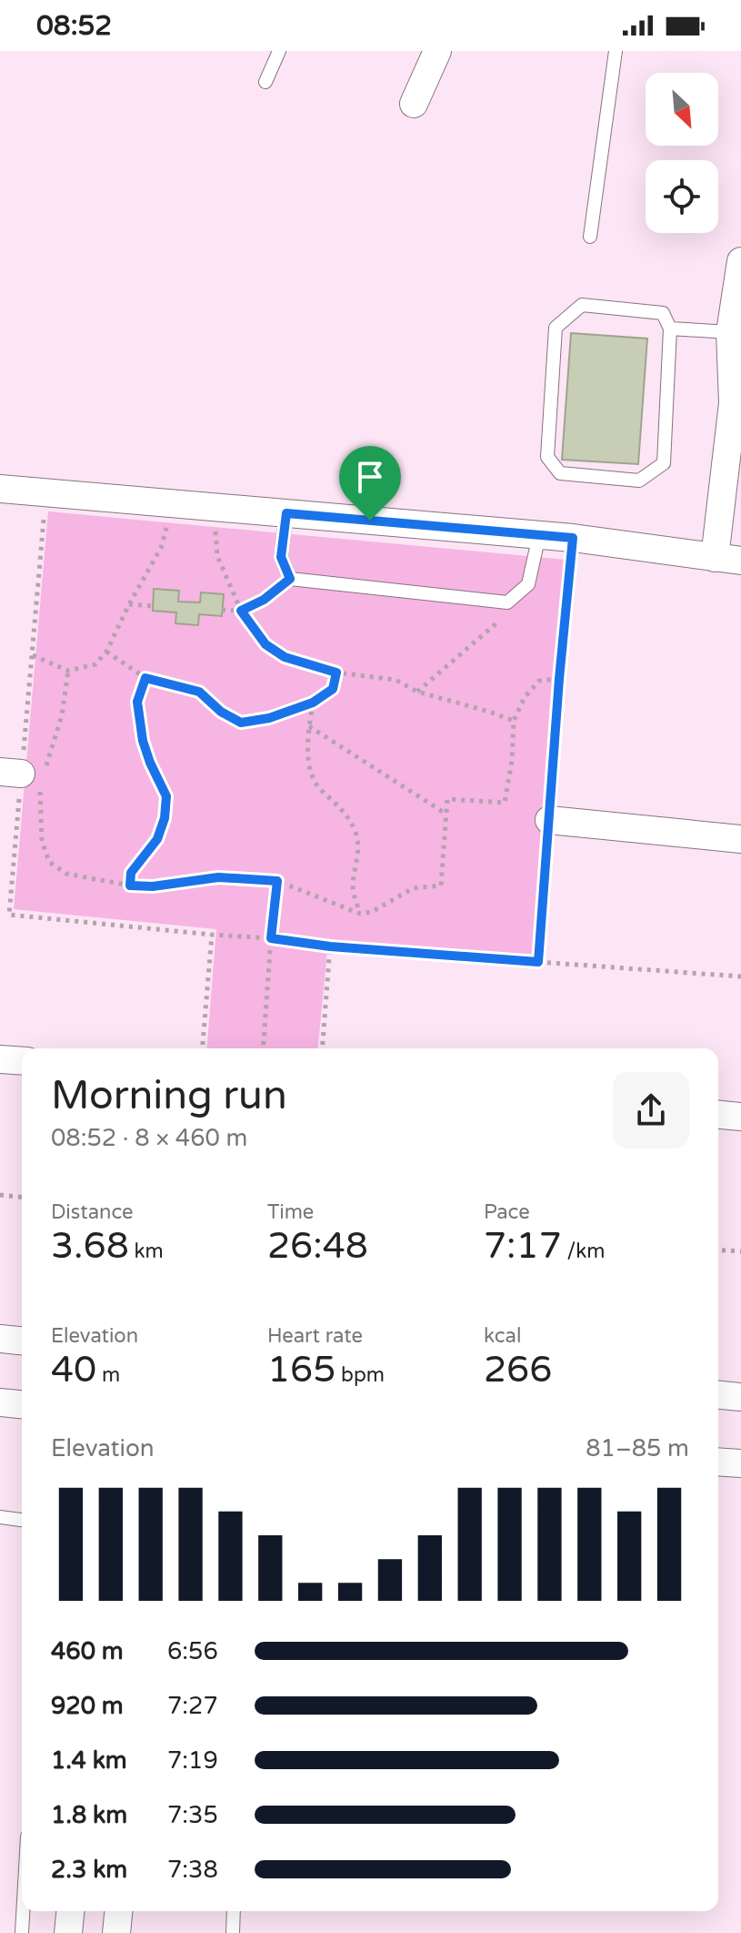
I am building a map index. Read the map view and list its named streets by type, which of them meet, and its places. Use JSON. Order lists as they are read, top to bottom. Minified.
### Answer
{"north":"bottom right","page":{"status":"08:52","heading":["Morning run","08:52 · 8 × 460 m"],"stats":[["Distance","3.68 km"],["Time","26:48"],["Pace","7:17 /km"],["Elevation","40 m"],["Heart rate","165 bpm"],["kcal","266"]],"chart":["Elevation","81–85 m"],"list":[{"name":"460 m","note":"6:56"},{"name":"920 m","note":"7:27"},{"name":"1.4 km","note":"7:19"},{"name":"1.8 km","note":"7:35"},{"name":"2.3 km","note":"7:38"}]}}
